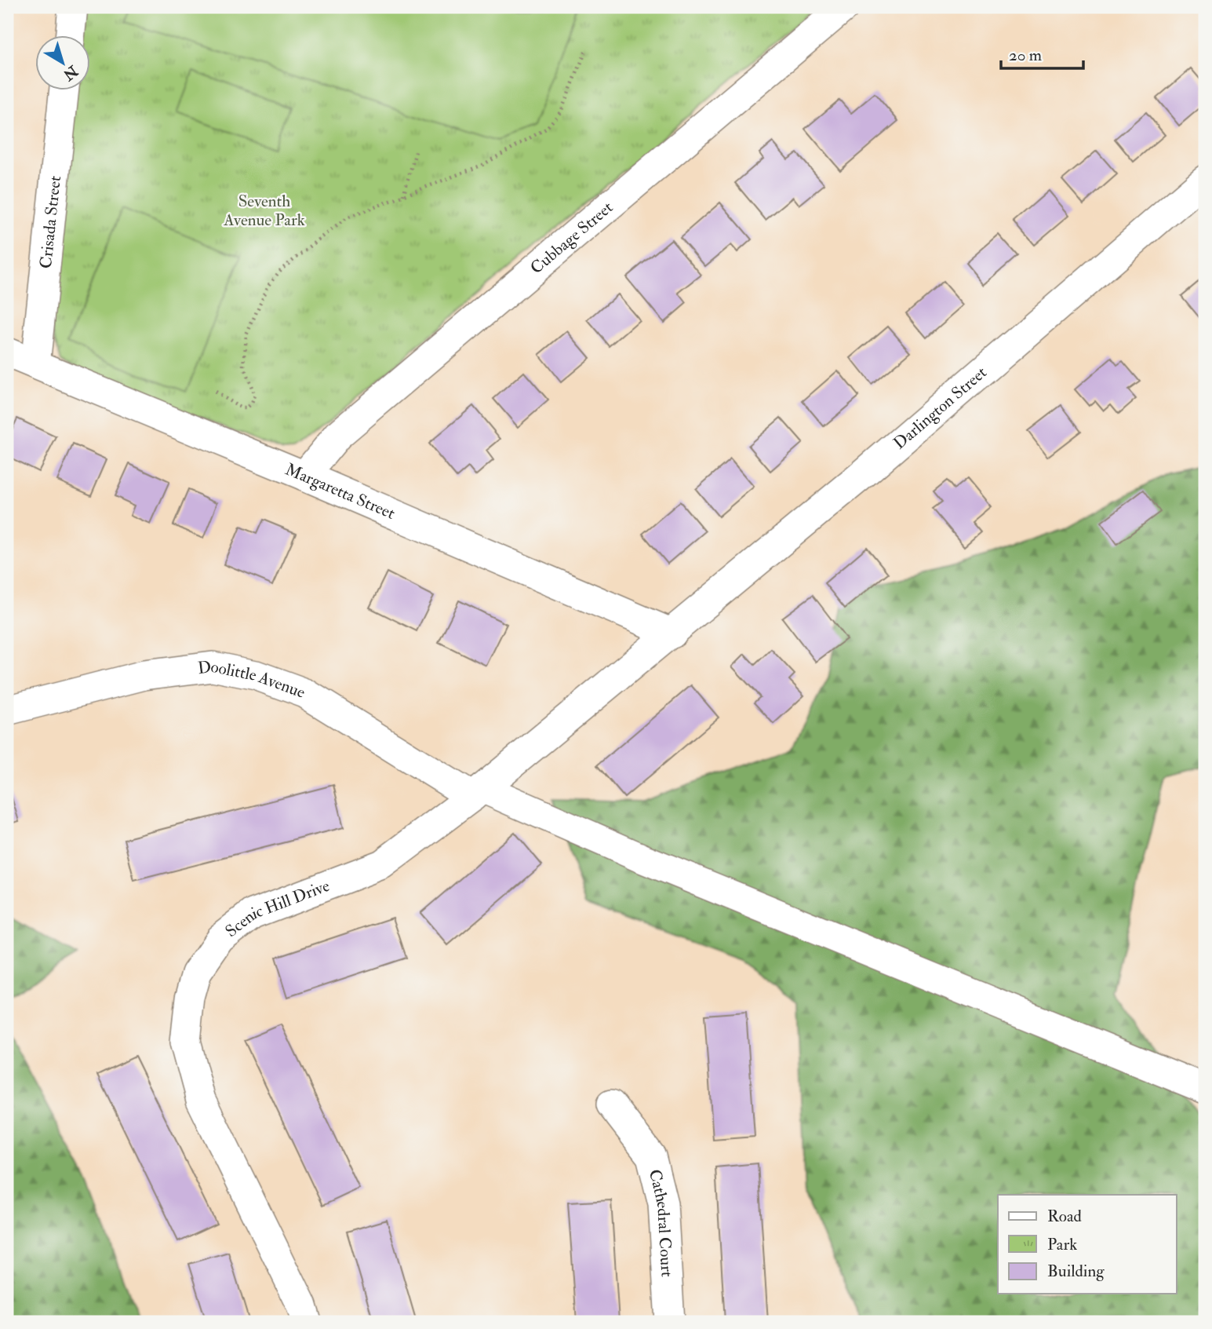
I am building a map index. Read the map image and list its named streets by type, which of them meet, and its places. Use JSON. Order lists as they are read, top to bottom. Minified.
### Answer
{"streets":{"street":["Crisada Street","Cubbage Street","Darlington Street","Margaretta Street","Doolittle Avenue","Scenic Hill Drive","Cathedral Court"]},"crossings":[["Crisada Street","Margaretta Street"],["Cubbage Street","Margaretta Street"],["Darlington Street","Margaretta Street"],["Darlington Street","Scenic Hill Drive"],["Margaretta Street","Scenic Hill Drive"],["Doolittle Avenue","Scenic Hill Drive"]],"parks":["Seventh Avenue Park"],"legend":["Road","Park","Building"],"scale_bar":"20 m","north":"bottom right"}
